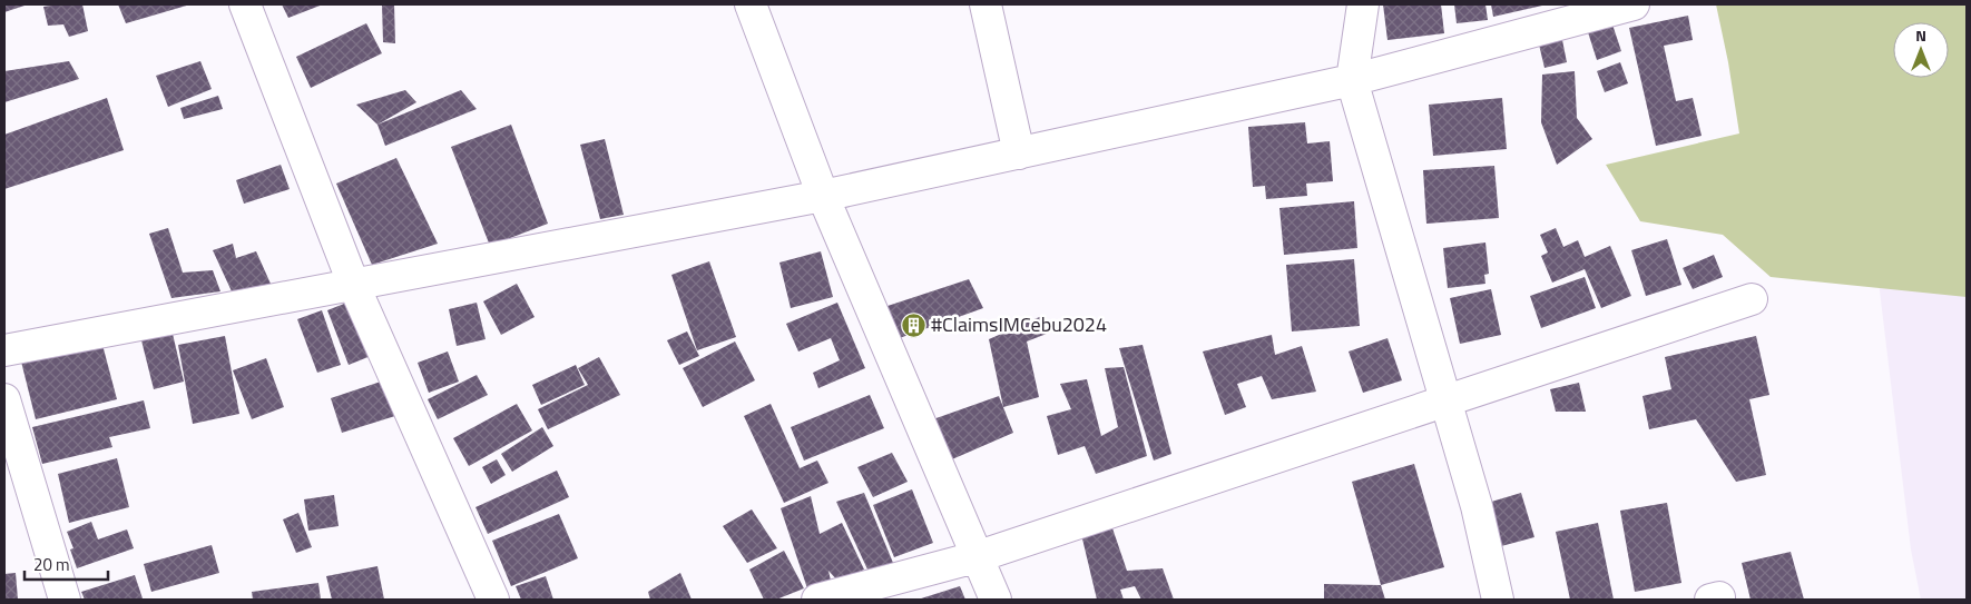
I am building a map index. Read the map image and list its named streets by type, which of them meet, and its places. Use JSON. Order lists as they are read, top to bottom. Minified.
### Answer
{"places":{"building":["#ClaimsIMCebu2024"]},"scale_bar":"20 m","north":"top"}
